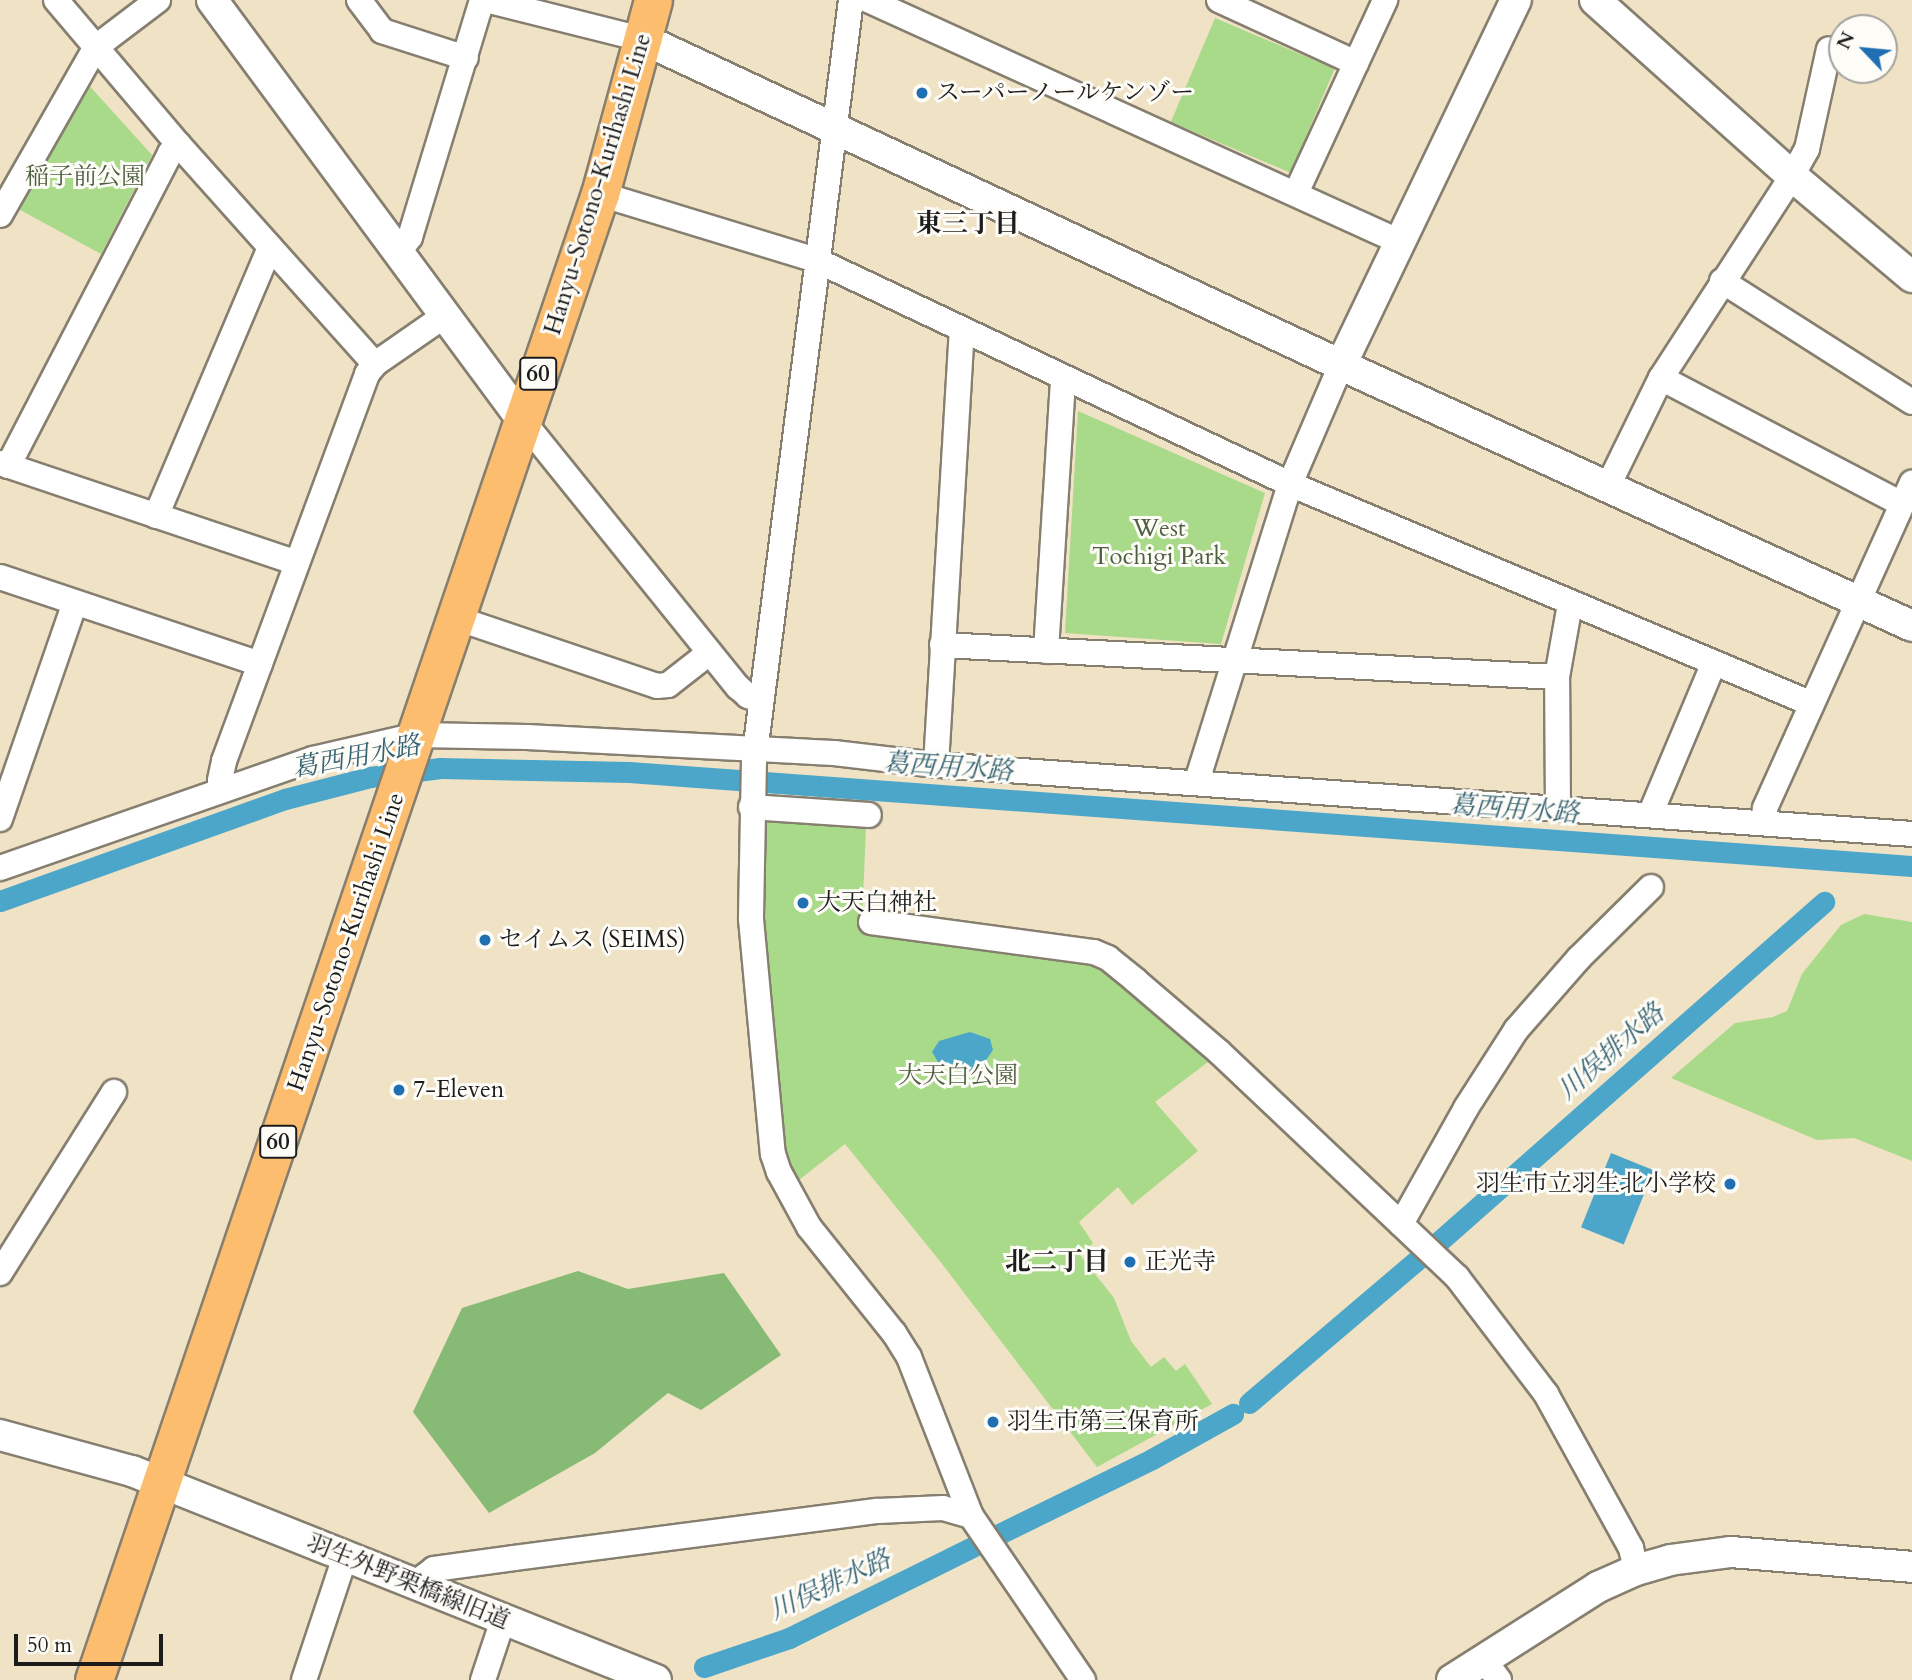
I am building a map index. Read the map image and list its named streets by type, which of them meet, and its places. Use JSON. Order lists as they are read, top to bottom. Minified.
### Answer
{"streets":{"main road":["Hanyu-Sotono-Kurihashi Line","60"],"street":["羽生外野栗橋線旧道"]},"crossings":[["Hanyu-Sotono-Kurihashi Line","羽生外野栗橋線旧道"]],"districts":["東三丁目","北二丁目"],"water":["葛西用水路","川俣排水路"],"parks":["稲子前公園","West Tochigi Park","大天白公園"],"places":["スーパーノールケンゾー","大天白神社","セイムス (SEIMS)","7-Eleven","羽生市立羽生北小学校","正光寺","羽生市第三保育所"],"scale_bar":"50 m","north":"top left"}
